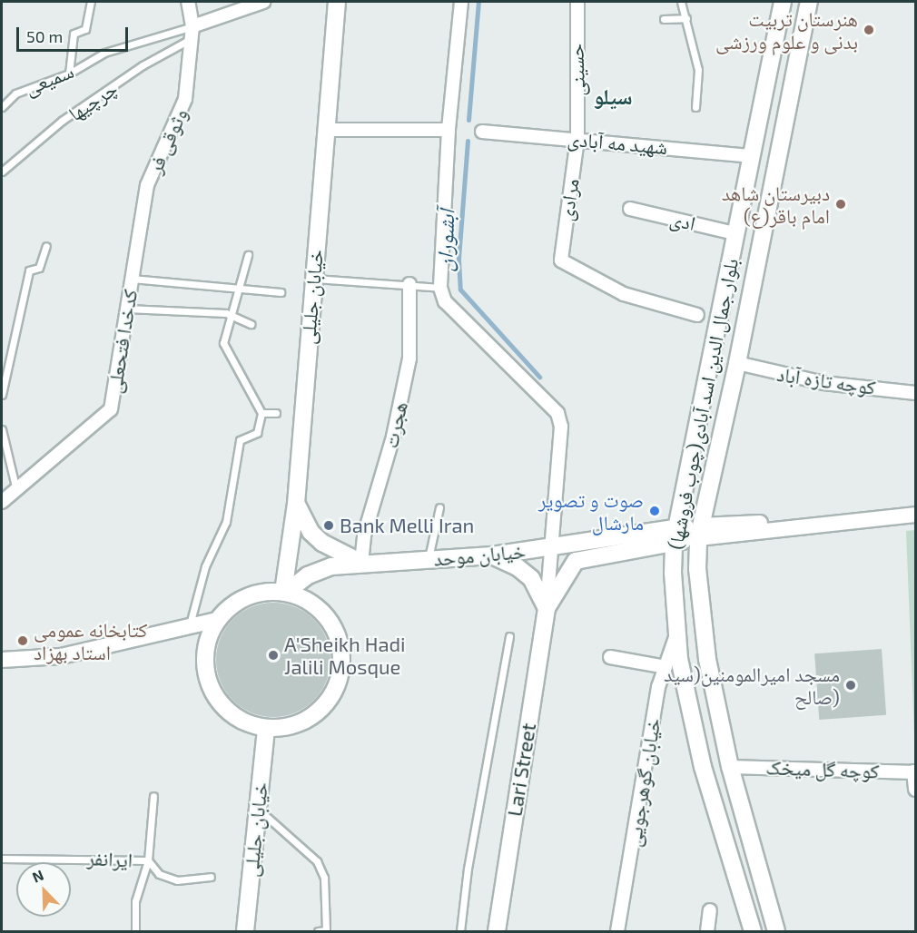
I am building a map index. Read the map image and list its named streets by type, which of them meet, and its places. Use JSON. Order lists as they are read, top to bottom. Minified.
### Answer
{"streets":{"main road":["خیابان جلیلی","بلوار جمال الدین اسد آبادی(چوب فروشها)","خیابان موحد","Lari Street"],"street":["حسینی","وثوقی فر","شهید مه آبادی","مرادی","ادی","کدخدا فتحعلی","کوچه تازه آباد","هجرت","کوچه گل میخک","خیابان گوهرجویی"],"lane":["سمیعی","چرچیها","ایرانفر"]},"crossings":[["حسینی","شهید مه آبادی"],["حسینی","مرادی"],["سمیعی","چرچیها"],["سمیعی","وثوقی فر"],["چرچیها","وثوقی فر"],["وثوقی فر","کدخدا فتحعلی"],["شهید مه آبادی","مرادی"],["شهید مه آبادی","بلوار جمال الدین اسد آبادی(چوب فروشها)"],["ادی","بلوار جمال الدین اسد آبادی(چوب فروشها)"],["خیابان جلیلی","خیابان موحد"],["کوچه تازه آباد","بلوار جمال الدین اسد آبادی(چوب فروشها)"],["بلوار جمال الدین اسد آبادی(چوب فروشها)","خیابان موحد"],["بلوار جمال الدین اسد آبادی(چوب فروشها)","کوچه گل میخک"],["بلوار جمال الدین اسد آبادی(چوب فروشها)","خیابان گوهرجویی"],["هجرت","خیابان موحد"]],"districts":["سیلو"],"water":["آبشوران"],"places":["هنرستان تربیت بدنی و علوم ورزشی","دبیرستان شاهد امام باقر(ع)","صوت و تصویر مارشال","Bank Melli Iran","کتابخانه عمومی استاد بهزاد","A'Sheikh Hadi Jalili Mosque","مسجد امیرالمومنین(سید صالح)"],"scale_bar":"50 m","north":"top left"}
